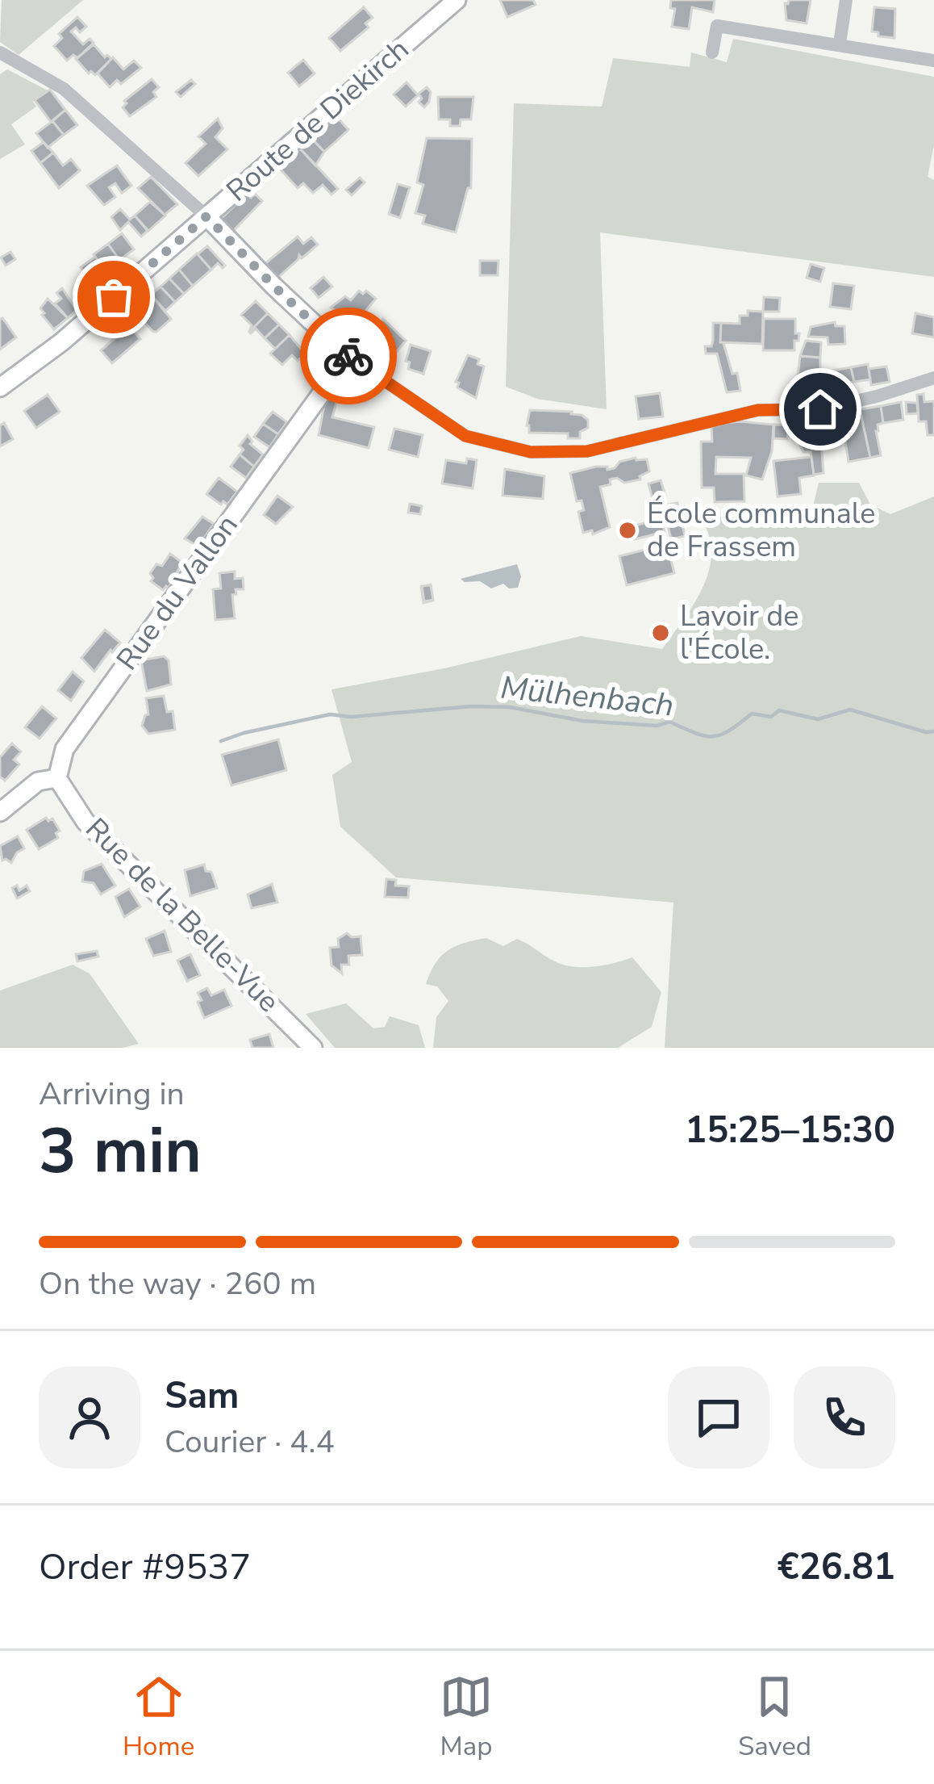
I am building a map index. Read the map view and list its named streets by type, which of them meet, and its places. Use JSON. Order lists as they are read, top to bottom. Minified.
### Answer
{"streets":{"street":["Route de Diekirch","Rue du Vallon","Rue de la Belle-Vue"]},"crossings":[["Rue du Vallon","Rue de la Belle-Vue"]],"water":["Mülhenbach"],"places":["École communale de Frassem","Lavoir de l'École."],"page":{"heading":["3 min","Arriving in","15:25–15:30"],"panel":["Sam","Courier · 4.4","Order #9537","€26.81"],"bar":"On the way · 260 m","tabs":["Home","Map","Saved"]}}
